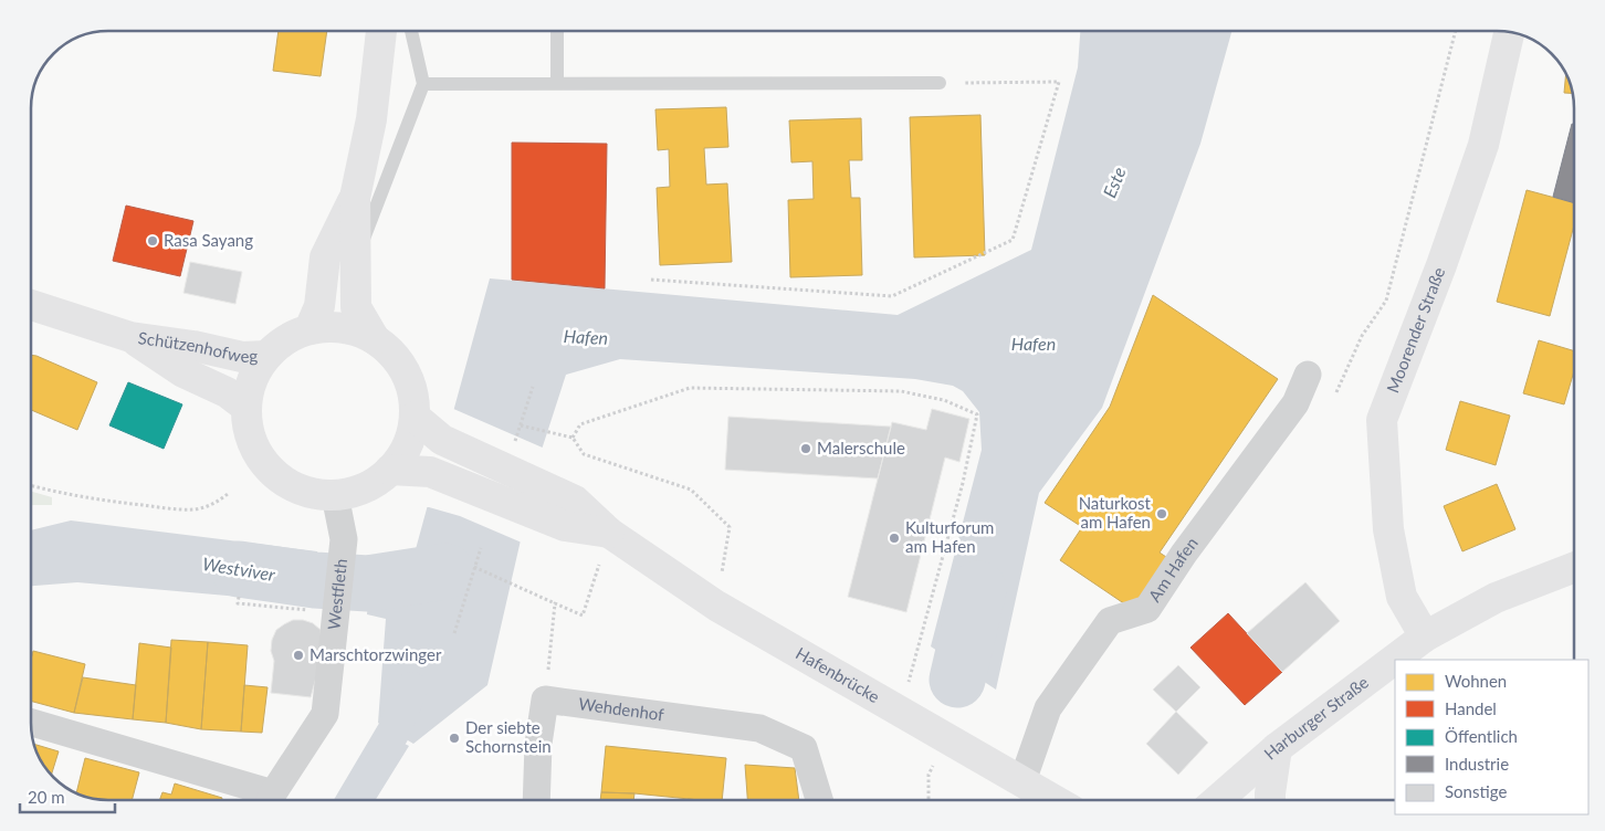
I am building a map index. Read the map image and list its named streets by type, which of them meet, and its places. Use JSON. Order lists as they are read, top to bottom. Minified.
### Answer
{"streets":{"street":["Moorender Straße","Schützenhofweg","Am Hafen","Westfleth","Hafenbrücke","Wehdenhof","Harburger Straße"]},"crossings":[["Moorender Straße","Harburger Straße"],["Schützenhofweg","Westfleth"],["Schützenhofweg","Hafenbrücke"],["Am Hafen","Hafenbrücke"],["Westfleth","Hafenbrücke"]],"water":["Este","Hafen","Westviver"],"places":["Rasa Sayang","Malerschule","Naturkost am Hafen","Kulturforum am Hafen","Marschtorzwinger","Der siebte Schornstein"],"legend":["Wohnen","Handel","Öffentlich","Industrie","Sonstige"],"scale_bar":"20 m"}
